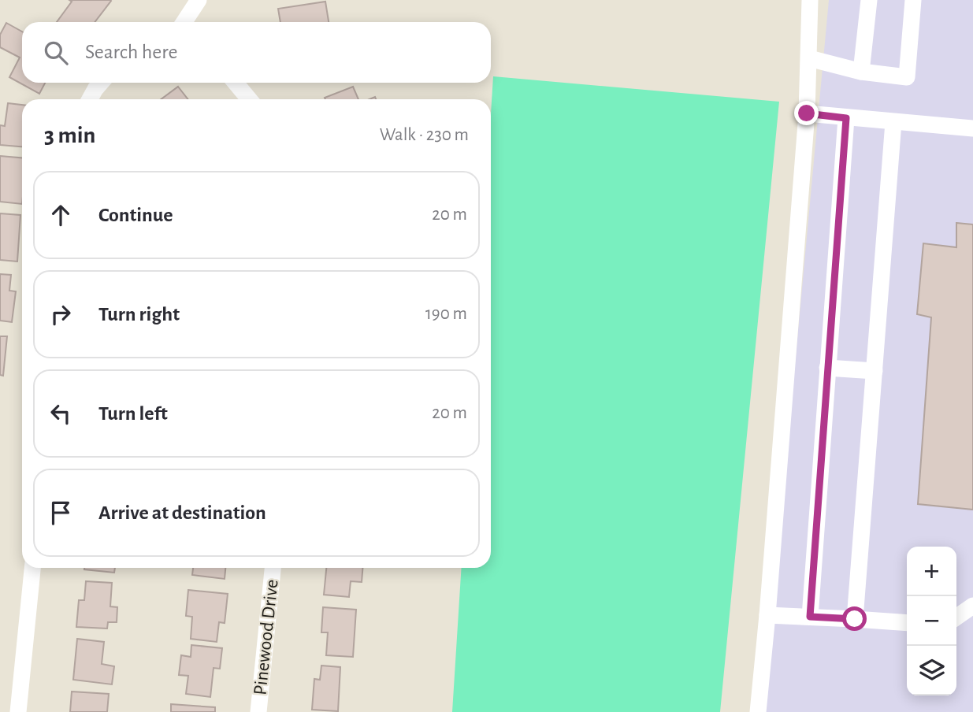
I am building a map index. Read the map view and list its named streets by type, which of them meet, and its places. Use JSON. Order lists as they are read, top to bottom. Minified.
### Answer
{"streets":{"street":["Pinewood Drive"]},"page":{"search":"Search here","heading":["3 min","Walk · 230 m"],"list":[["Continue","20 m"],["Turn right","190 m"],["Turn left","20 m"],"Arrive at destination"],"map_buttons":["+","−"]}}
